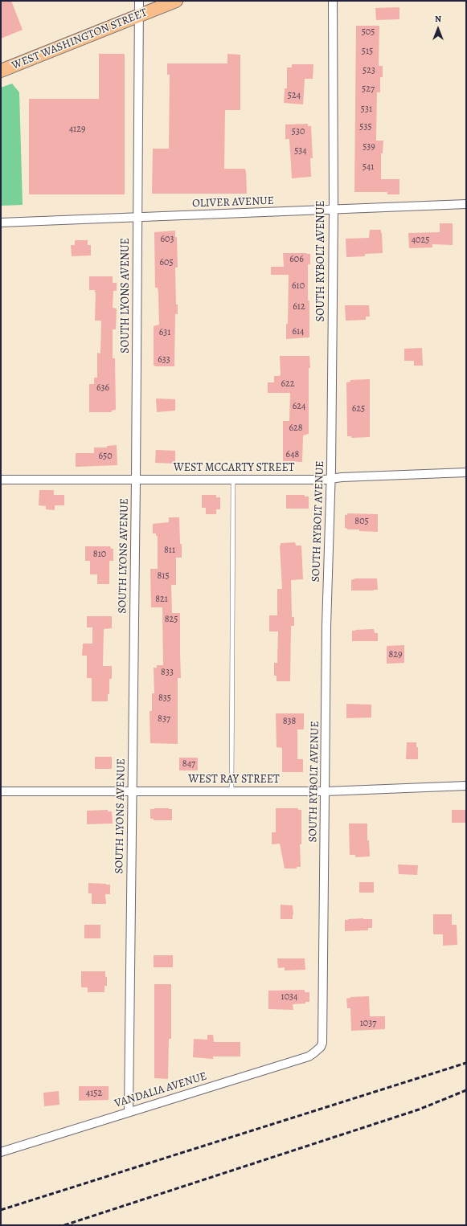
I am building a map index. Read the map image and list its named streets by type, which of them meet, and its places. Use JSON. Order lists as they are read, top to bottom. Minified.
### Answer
{"streets":{"main road":["WEST WASHINGTON STREET"],"street":["OLIVER AVENUE","SOUTH RYBOLT AVENUE","SOUTH LYONS AVENUE","WEST MCCARTY STREET","WEST RAY STREET","VANDALIA AVENUE"]},"crossings":[["WEST WASHINGTON STREET","SOUTH LYONS AVENUE"],["OLIVER AVENUE","SOUTH RYBOLT AVENUE"],["OLIVER AVENUE","SOUTH LYONS AVENUE"],["SOUTH RYBOLT AVENUE","WEST MCCARTY STREET"],["SOUTH RYBOLT AVENUE","WEST RAY STREET"],["SOUTH RYBOLT AVENUE","VANDALIA AVENUE"],["SOUTH LYONS AVENUE","WEST MCCARTY STREET"],["SOUTH LYONS AVENUE","WEST RAY STREET"],["SOUTH LYONS AVENUE","VANDALIA AVENUE"]],"house_numbers":["505","515","523","527","524","531","535","4129","530","539","534","541","603","4025","606","605","610","612","614","631","633","622","636","624","625","628","648","650","805","811","810","815","821","825","829","833","835","837","838","847","1034","1037","4152"],"north":"top"}
